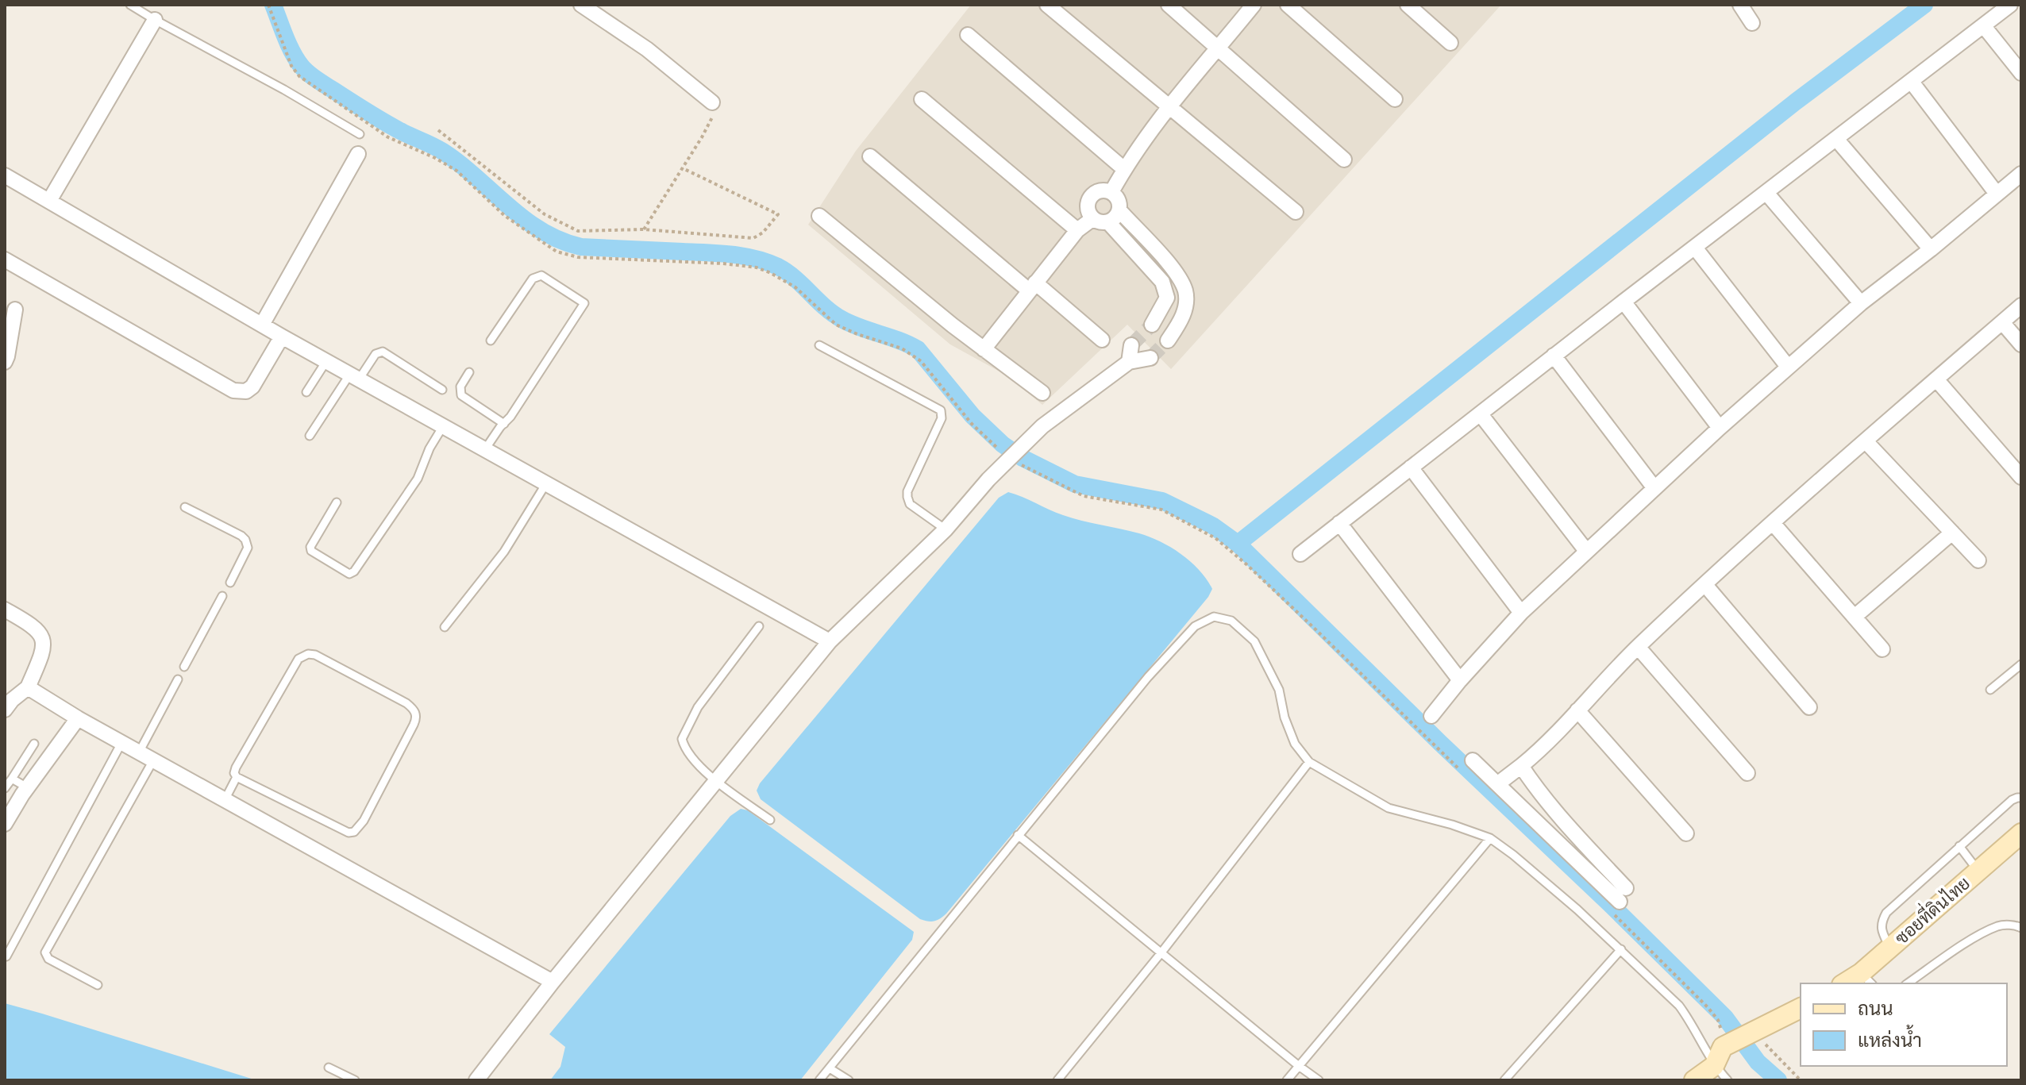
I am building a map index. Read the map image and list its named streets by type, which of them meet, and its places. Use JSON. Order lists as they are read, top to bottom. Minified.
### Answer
{"streets":{"street":["ซอยที่ดินไทย"]},"legend":["ถนน","แหล่งน้ำ"]}
